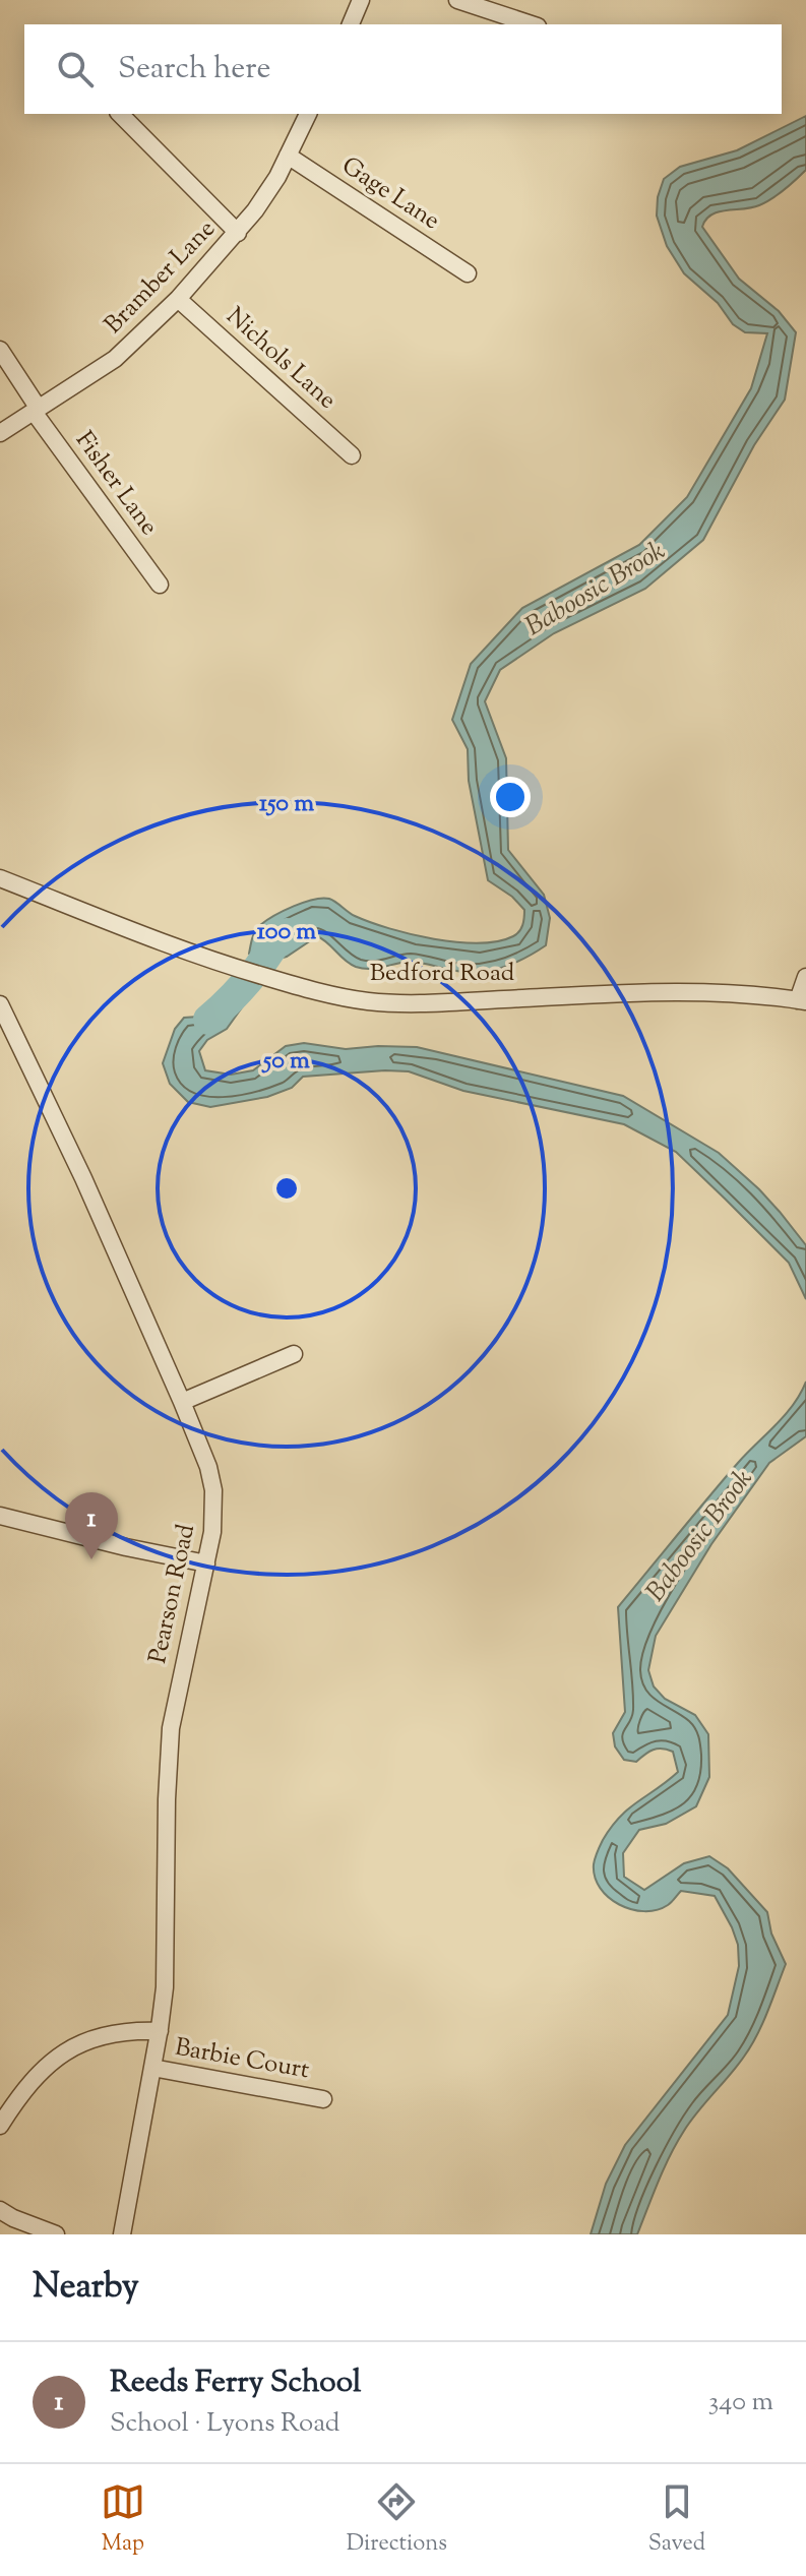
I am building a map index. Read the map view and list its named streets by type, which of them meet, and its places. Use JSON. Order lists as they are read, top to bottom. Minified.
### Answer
{"streets":{"street":["Gage Lane","Bramber Lane","Nichols Lane","Fisher Lane","Bedford Road","Pearson Road","Barbie Court"]},"crossings":[["Gage Lane","Bramber Lane"],["Bramber Lane","Nichols Lane"],["Bramber Lane","Fisher Lane"],["Pearson Road","Barbie Court"]],"water":["Baboosic Brook"],"page":{"search":"Search here","pins":"1","heading":"Nearby","list":[{"mark":"1","name":"Reeds Ferry School","note":"School · Lyons Road","value":"340 m"}],"nav":["Map","Directions","Saved"]},"rings":["150 m","100 m","50 m"]}
